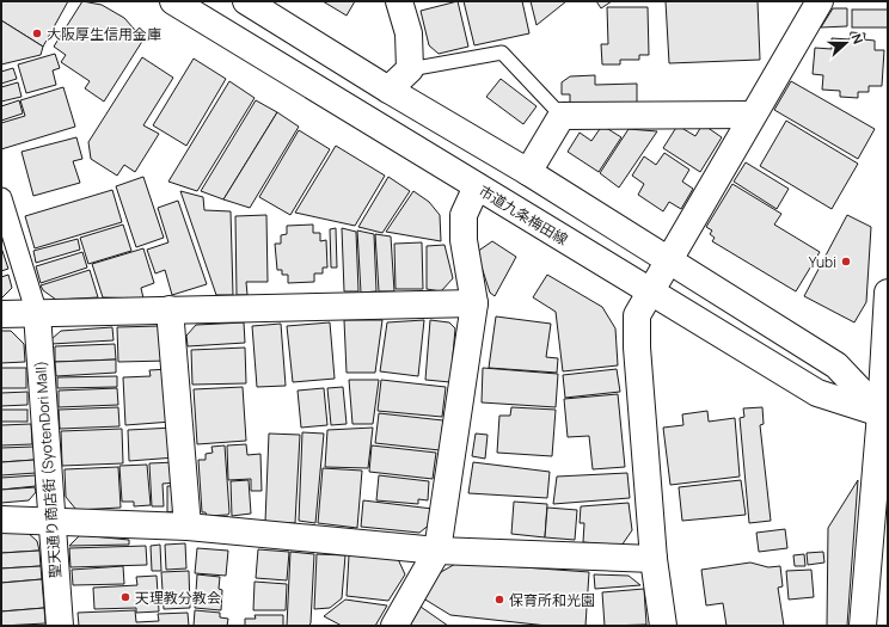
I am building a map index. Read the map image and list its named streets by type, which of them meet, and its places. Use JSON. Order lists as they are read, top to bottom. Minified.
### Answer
{"streets":{"street":["市道九条梅田線","聖天通り商店街 (SyotenDori Mall)"]},"places":["大阪厚生信用金庫","Yubi","天理教分教会","保育所和光園"],"north":"right"}
